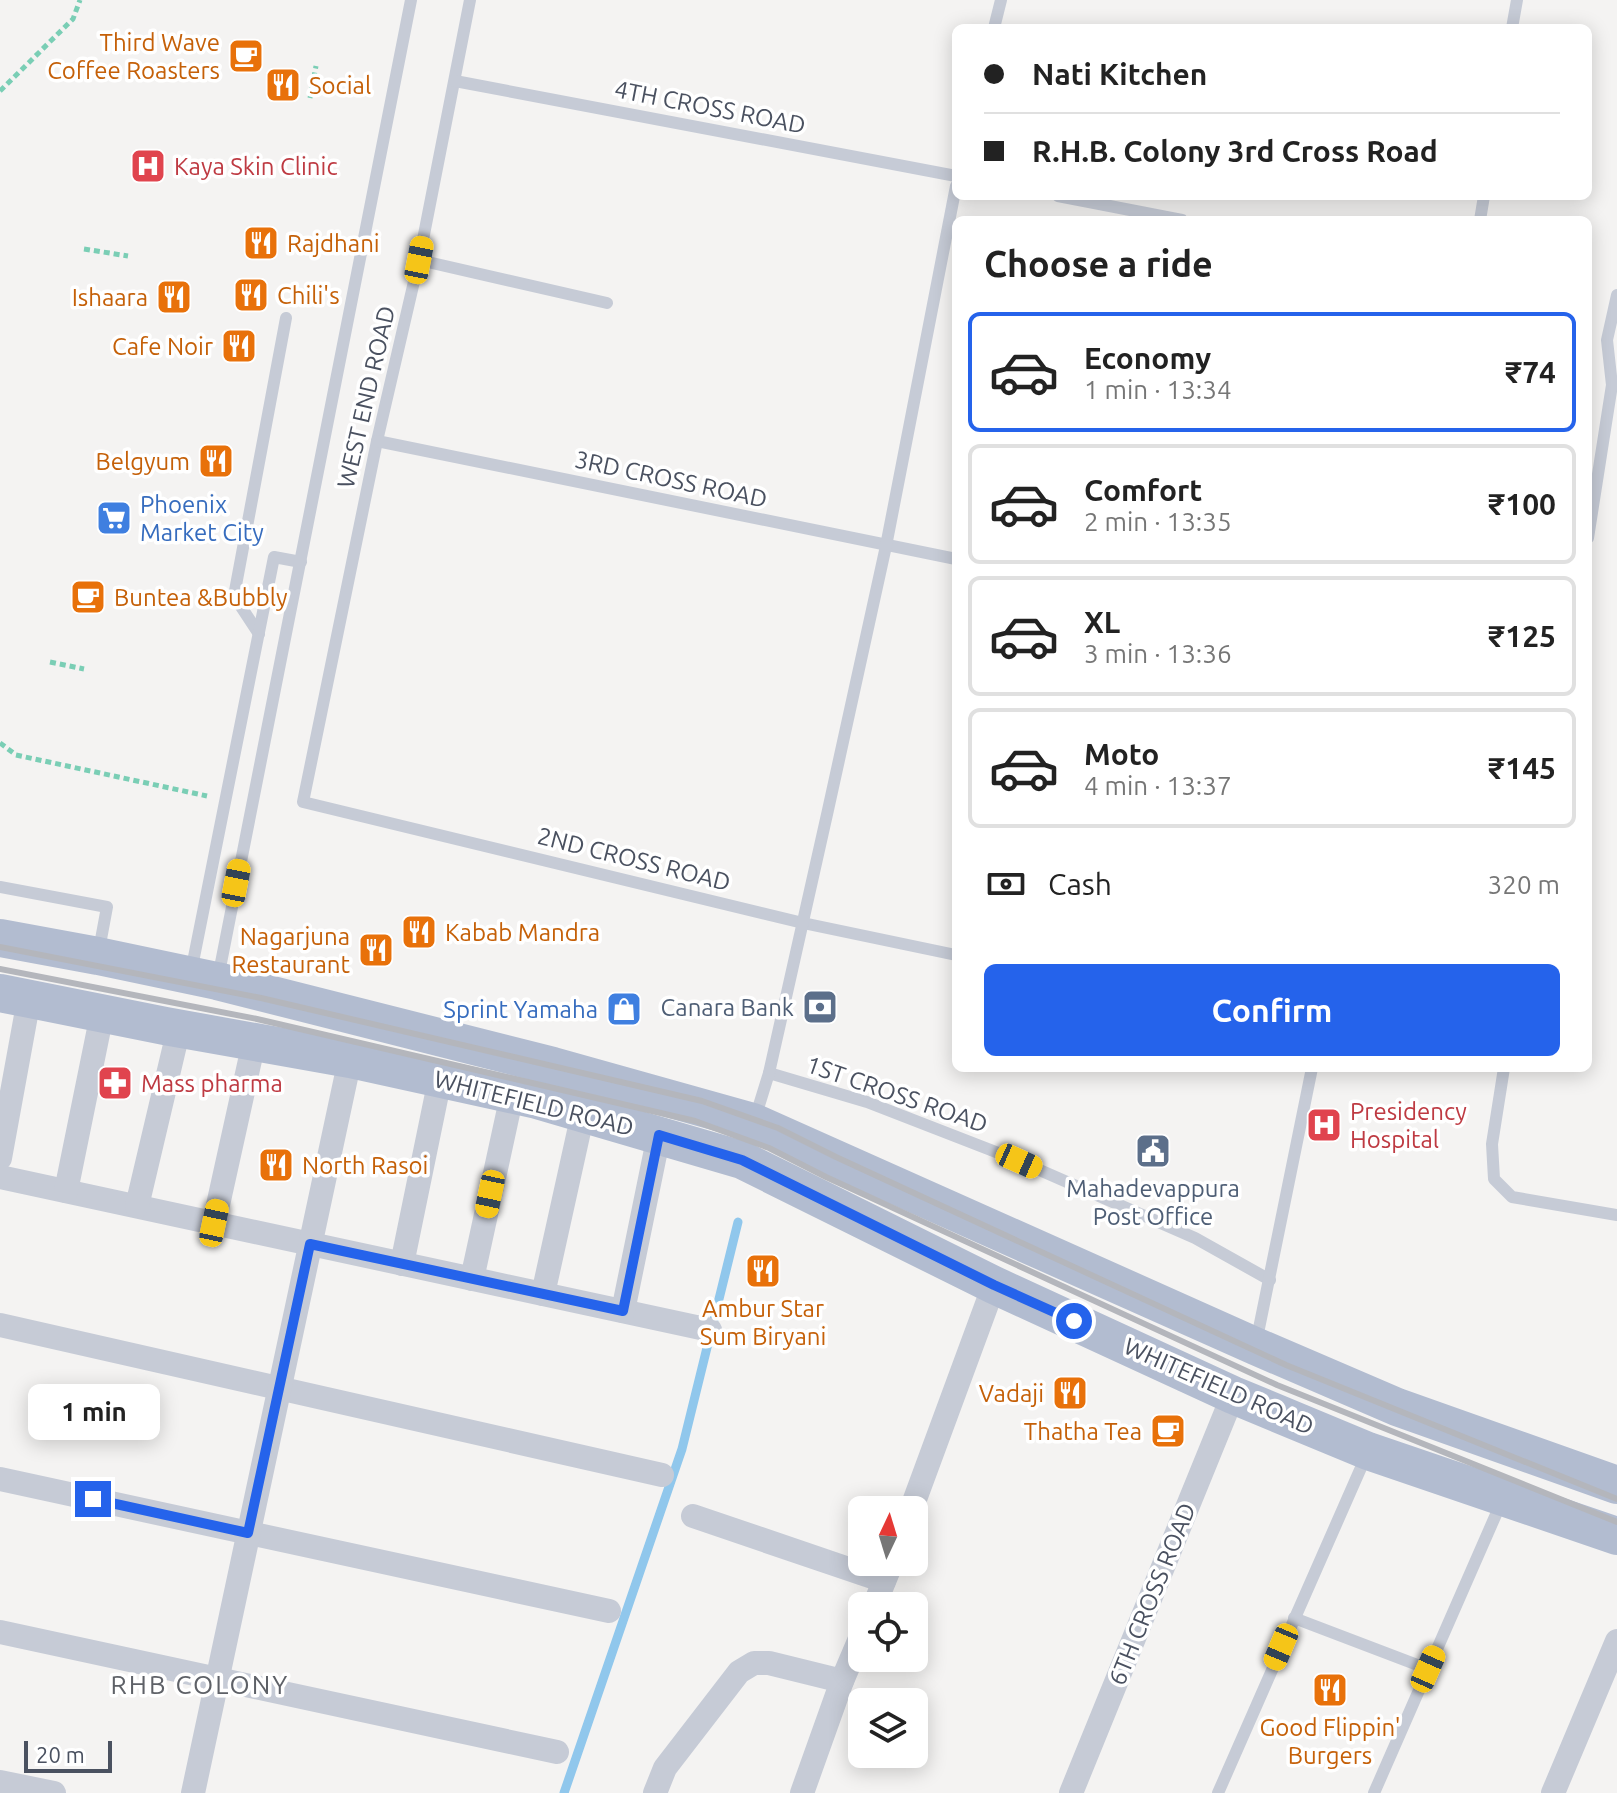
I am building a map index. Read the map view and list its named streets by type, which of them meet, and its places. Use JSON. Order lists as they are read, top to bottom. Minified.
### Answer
{"streets":{"main road":["WHITEFIELD ROAD"],"street":["6TH CROSS ROAD"],"lane":["4TH CROSS ROAD","WEST END ROAD","3RD CROSS ROAD","2ND CROSS ROAD","1ST CROSS ROAD"]},"crossings":[["4TH CROSS ROAD","WEST END ROAD"],["WEST END ROAD","3RD CROSS ROAD"],["WEST END ROAD","2ND CROSS ROAD"],["WHITEFIELD ROAD","6TH CROSS ROAD"]],"districts":["RHB COLONY"],"places":{"cafe":["Third Wave Coffee Roasters","Buntea &Bubbly","Thatha Tea"],"restaurant":["Social","Rajdhani","Chili's","Ishaara","Cafe Noir","Belgyum","Kabab Mandra","Nagarjuna Restaurant","North Rasoi","Ambur Star Sum Biryani","Vadaji","Good Flippin' Burgers"],"hospital":["Kaya Skin Clinic","Presidency Hospital"],"supermarket":["Phoenix Market City"],"bank":["Canara Bank"],"shop":["Sprint Yamaha"],"pharmacy":["Mass pharma"],"public building":["Mahadevappura Post Office"]},"scale_bar":"20 m","north":"top","page":{"banner":["Nati Kitchen","R.H.B. Colony 3rd Cross Road"],"heading":"Choose a ride","list":[{"name":"Economy","note":"1 min · 13:34","value":"₹74"},{"name":"Comfort","note":"2 min · 13:35","value":"₹100"},{"name":"XL","note":"3 min · 13:36","value":"₹125"},{"name":"Moto","note":"4 min · 13:37","value":"₹145"}],"pay":["Cash","320 m"],"buttons":"Confirm","bubble":"1 min","scale":"20 m"}}
